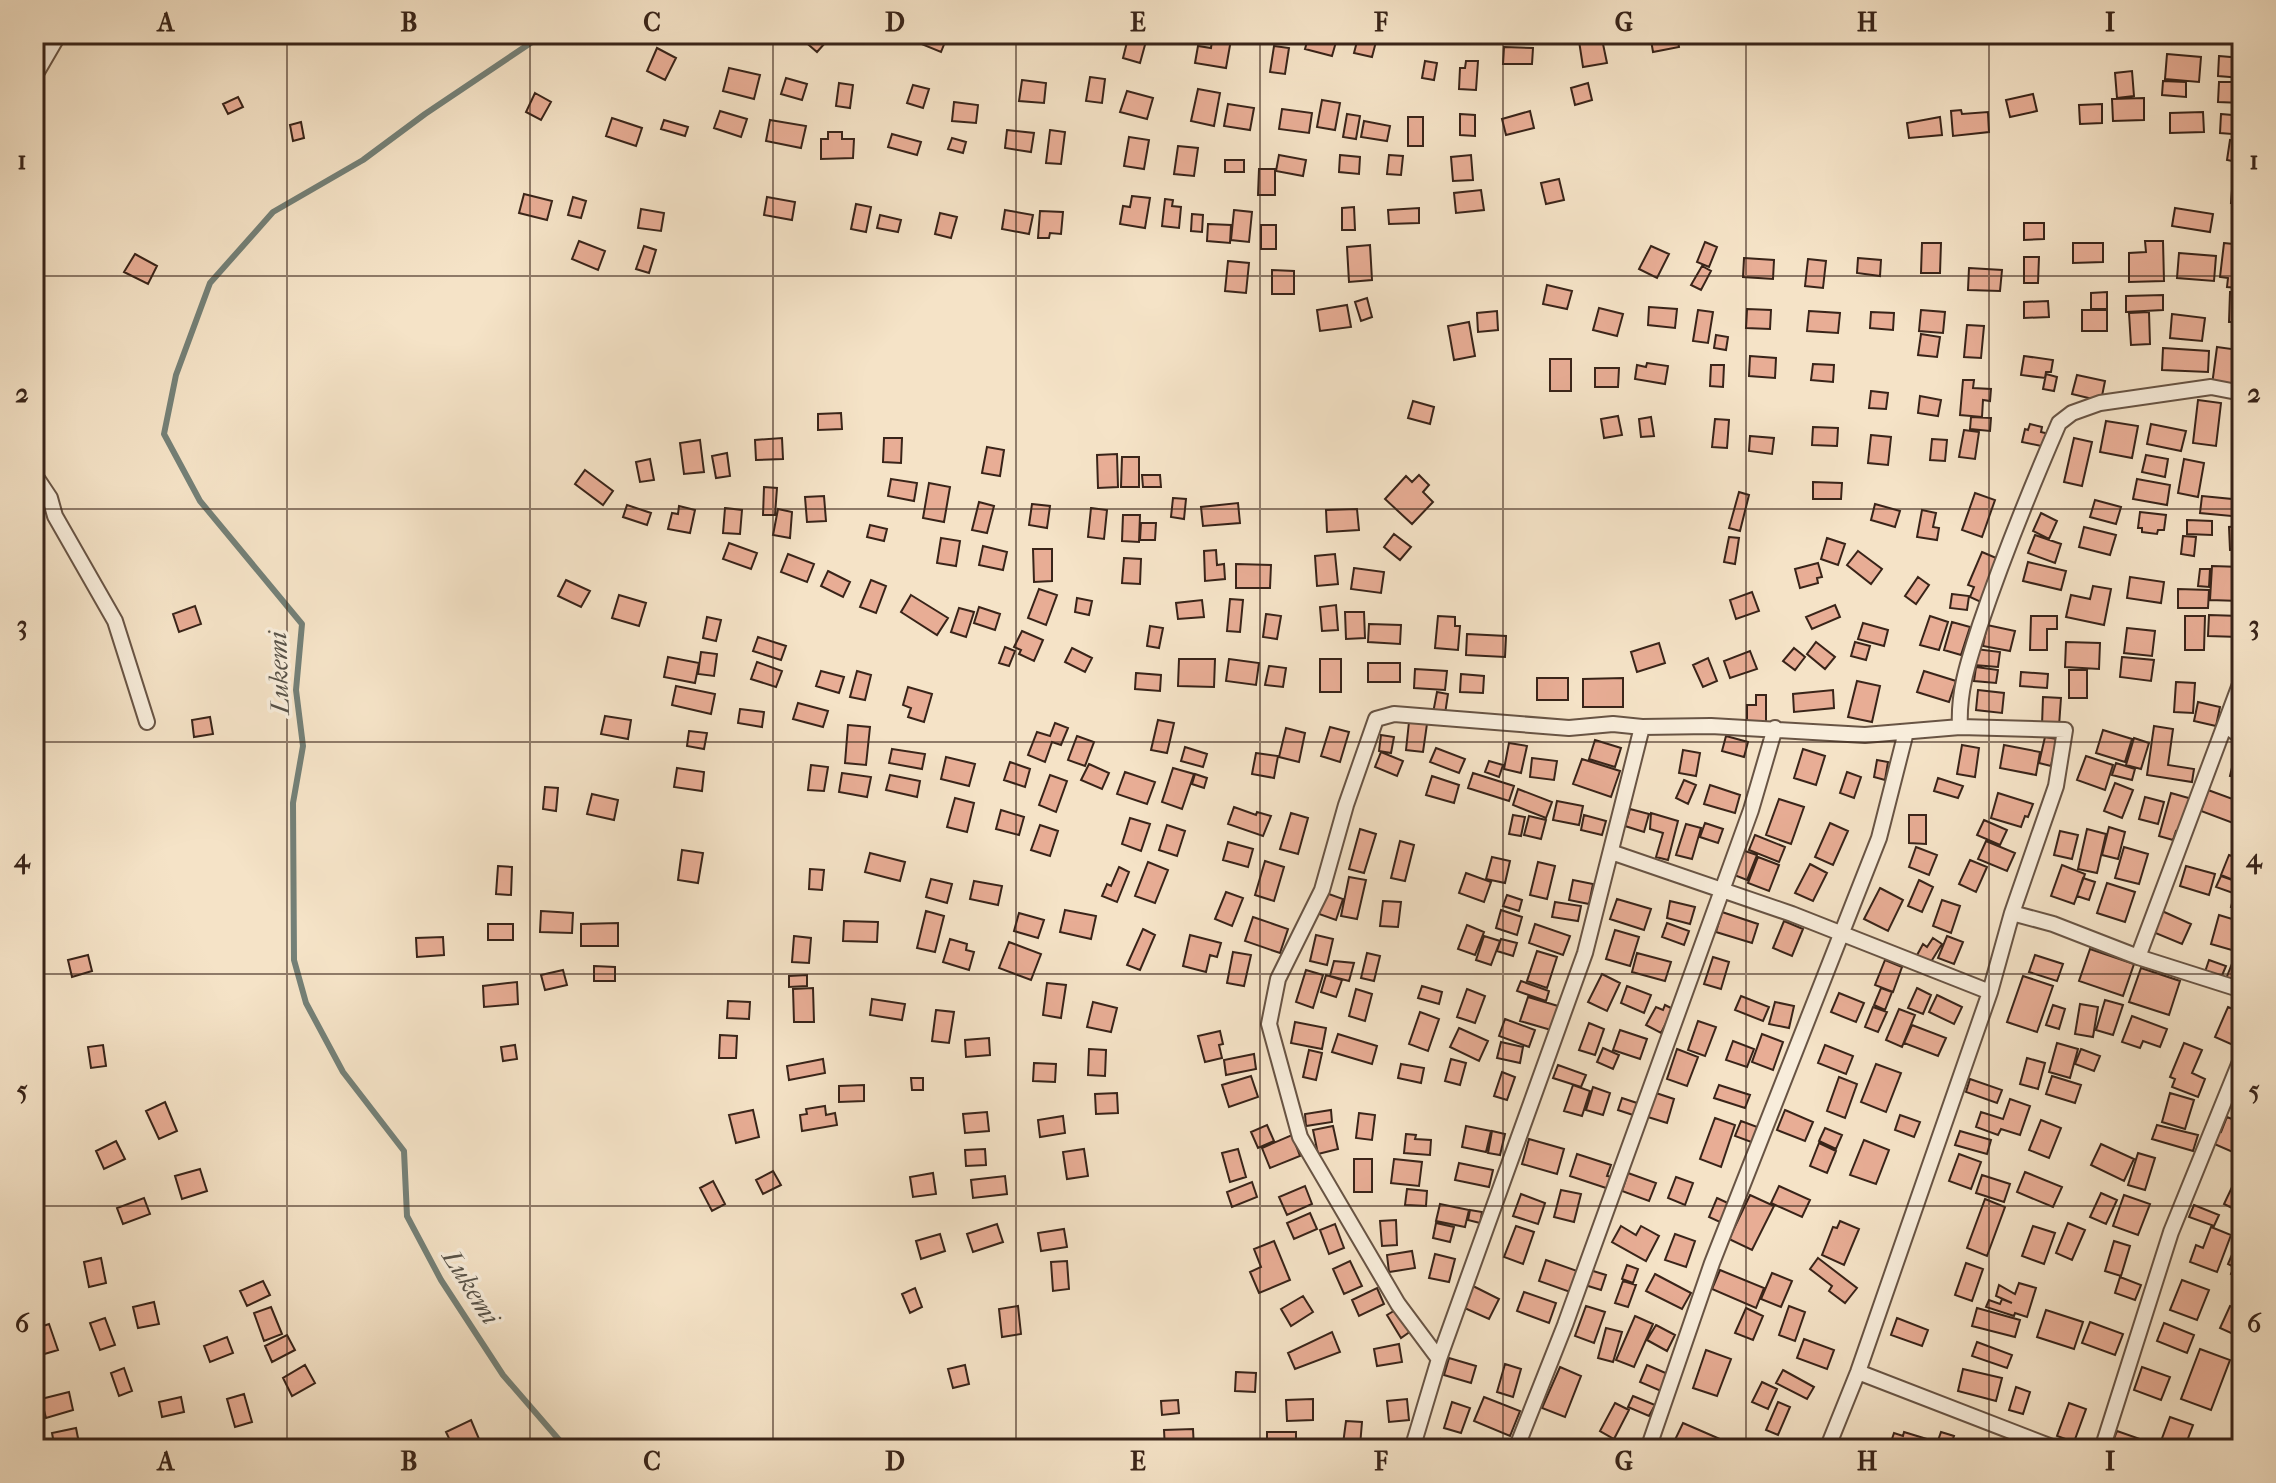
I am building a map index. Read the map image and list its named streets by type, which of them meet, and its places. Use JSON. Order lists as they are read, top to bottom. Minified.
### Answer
{"water":["Lukemi"],"grid":{"columns":["A","B","C","D","E","F","G","H","I"],"rows":["1","2","3","4","5","6"]}}
